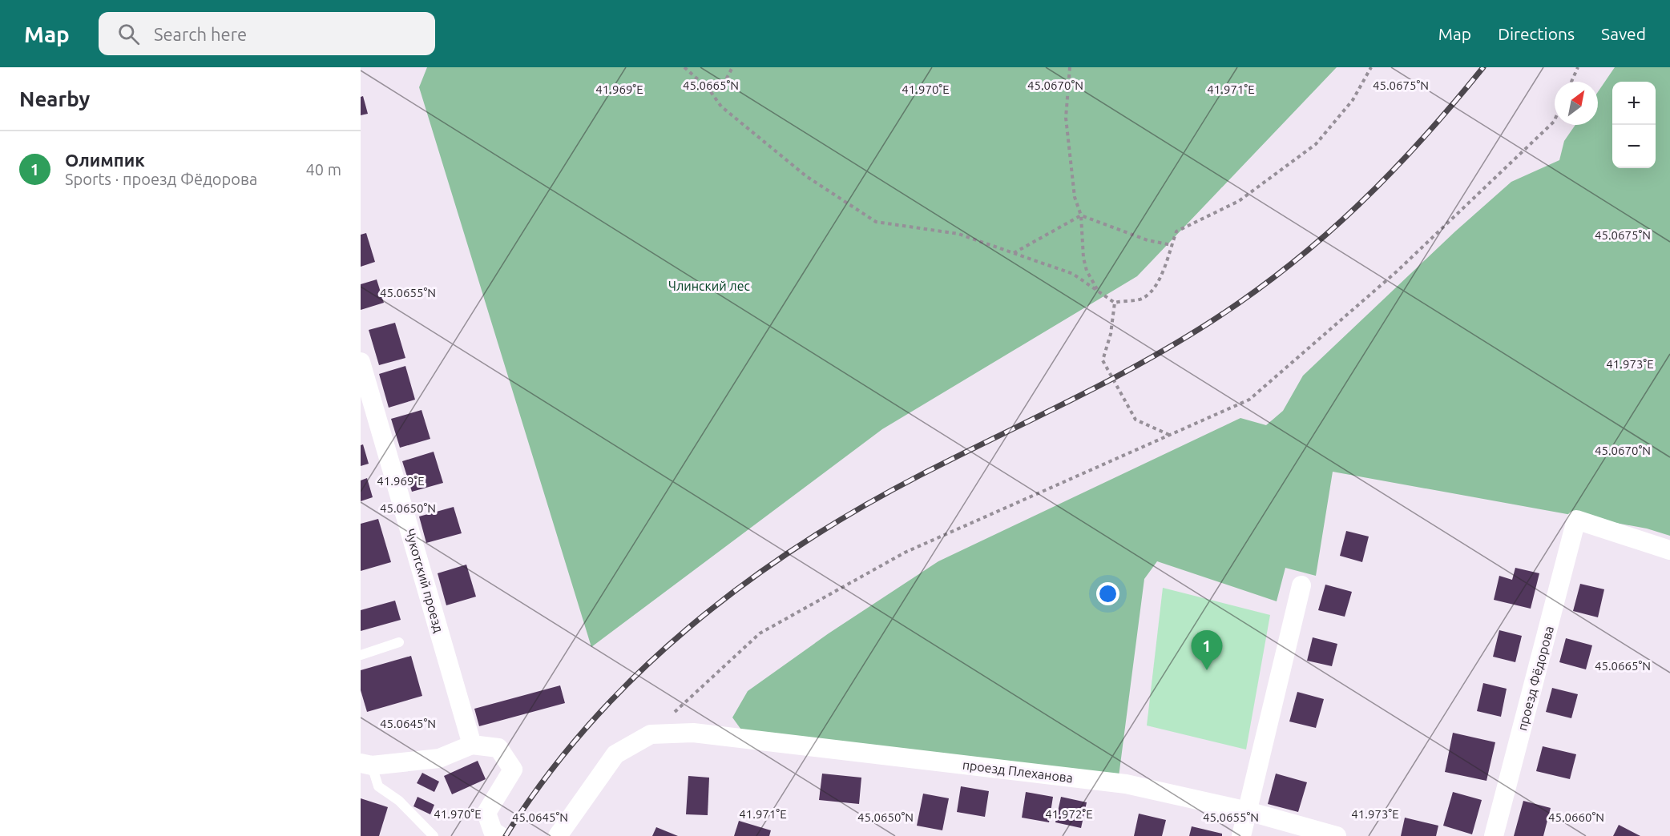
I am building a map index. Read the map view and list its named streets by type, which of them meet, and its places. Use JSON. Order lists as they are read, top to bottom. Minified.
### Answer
{"streets":{"street":["Чукотский проезд","проезд Фёдорова","проезд Плеханова"]},"parks":["Члинский лес"],"north":"top right","page":{"header":"Map","search":"Search here","nav":["Map","Directions","Saved"],"heading":"Nearby","map_buttons":["+","−"],"list":[{"mark":"1","name":"Олимпик","note":"Sports · проезд Фёдорова","value":"40 m"}],"pins":"1"},"coordinates":["45.0670°N","45.0675°N","45.0665°N","41.971°E","41.969°E","41.970°E","45.0655°N","41.973°E","45.0650°N","45.0645°N","41.972°E","45.0660°N"]}
